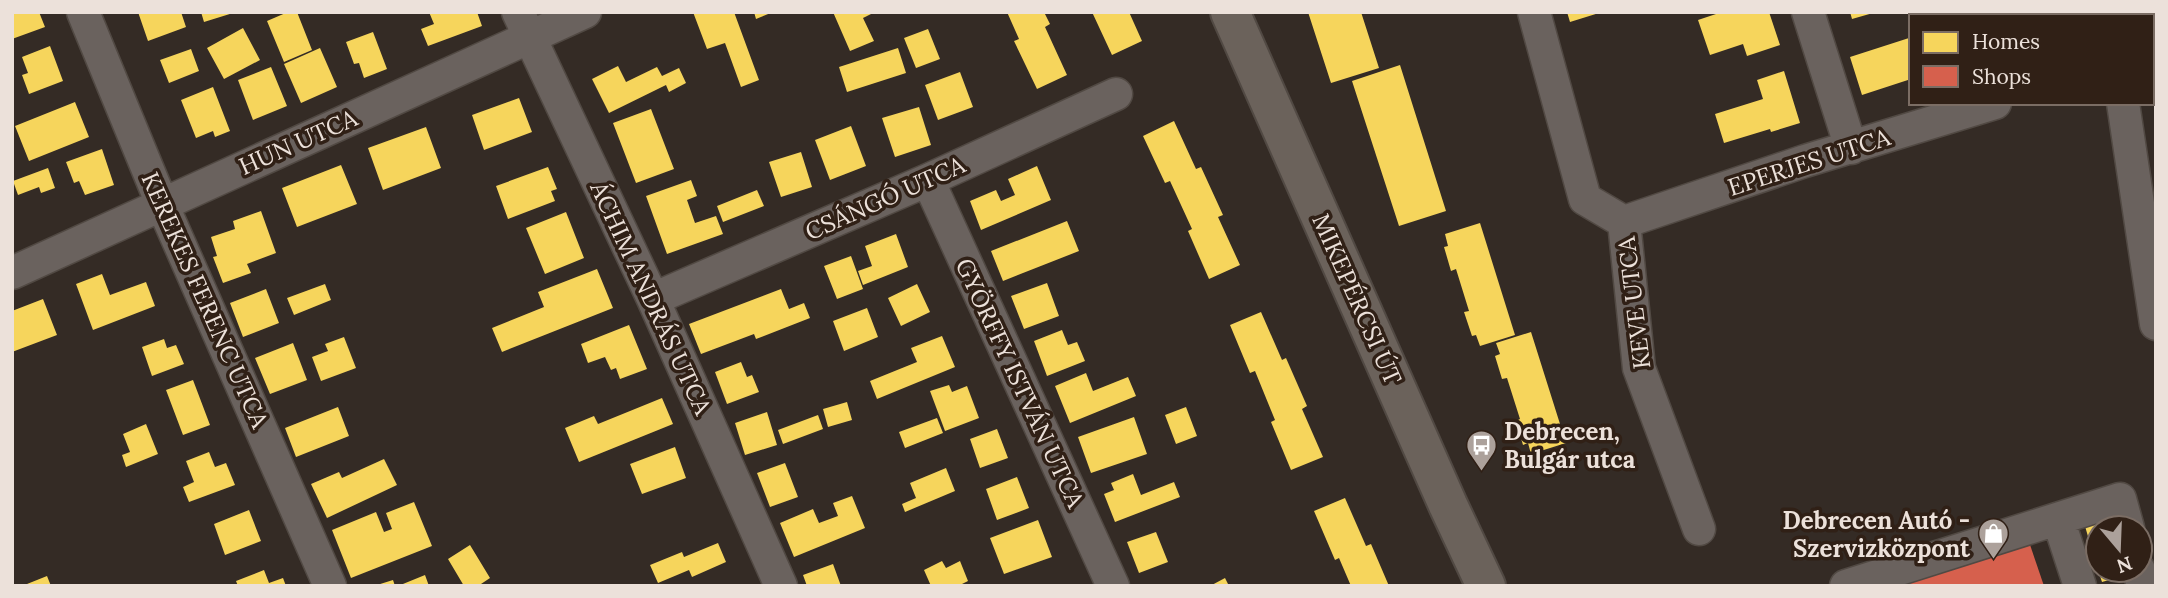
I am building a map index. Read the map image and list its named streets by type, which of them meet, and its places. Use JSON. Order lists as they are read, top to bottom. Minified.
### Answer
{"streets":{"main road":["MIKEPÉRCSI ÚT"],"street":["HUN UTCA","EPERJES UTCA","CSÁNGÓ UTCA","ÁCHIM ANDRÁS UTCA","KEREKES FERENC UTCA","KEVE UTCA","GYÖRFFY ISTVÁN UTCA"]},"crossings":[["HUN UTCA","ÁCHIM ANDRÁS UTCA"],["HUN UTCA","KEREKES FERENC UTCA"],["EPERJES UTCA","KEVE UTCA"],["CSÁNGÓ UTCA","ÁCHIM ANDRÁS UTCA"],["CSÁNGÓ UTCA","GYÖRFFY ISTVÁN UTCA"]],"places":{"bus stop":["Debrecen, Bulgár utca"],"shop":["Debrecen Autó - Szervizközpont"]},"legend":["Homes","Shops"],"north":"bottom"}
